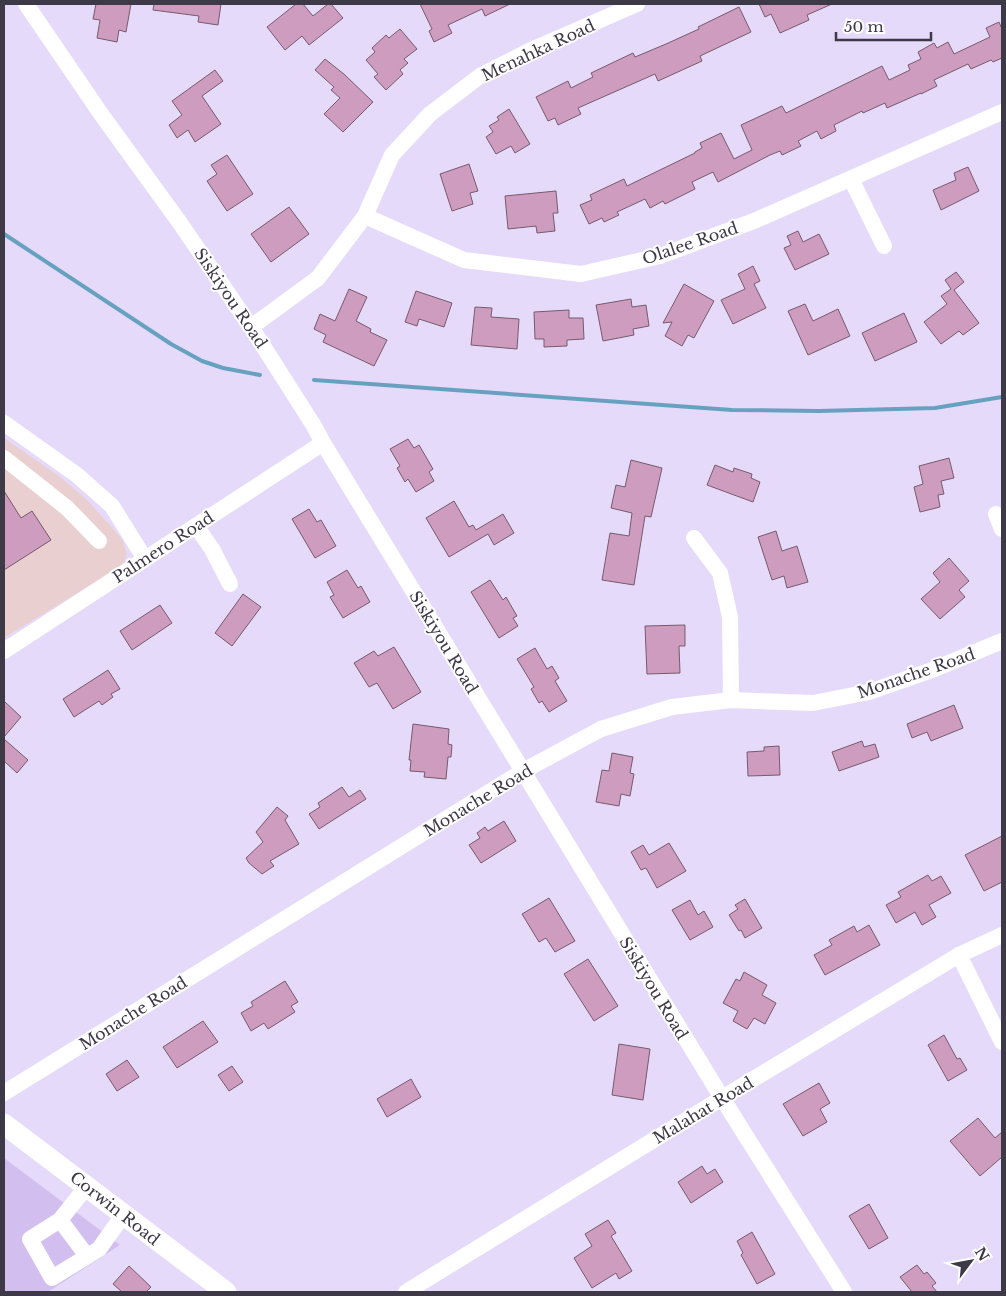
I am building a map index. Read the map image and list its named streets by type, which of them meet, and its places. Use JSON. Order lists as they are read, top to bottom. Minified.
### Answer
{"streets":{"main road":["Corwin Road"],"street":["Menahka Road","Olalee Road","Siskiyou Road","Palmero Road","Monache Road","Malahat Road"]},"crossings":[["Menahka Road","Olalee Road"],["Menahka Road","Siskiyou Road"],["Siskiyou Road","Palmero Road"],["Siskiyou Road","Monache Road"],["Siskiyou Road","Malahat Road"]],"scale_bar":"50 m","north":"top right"}
